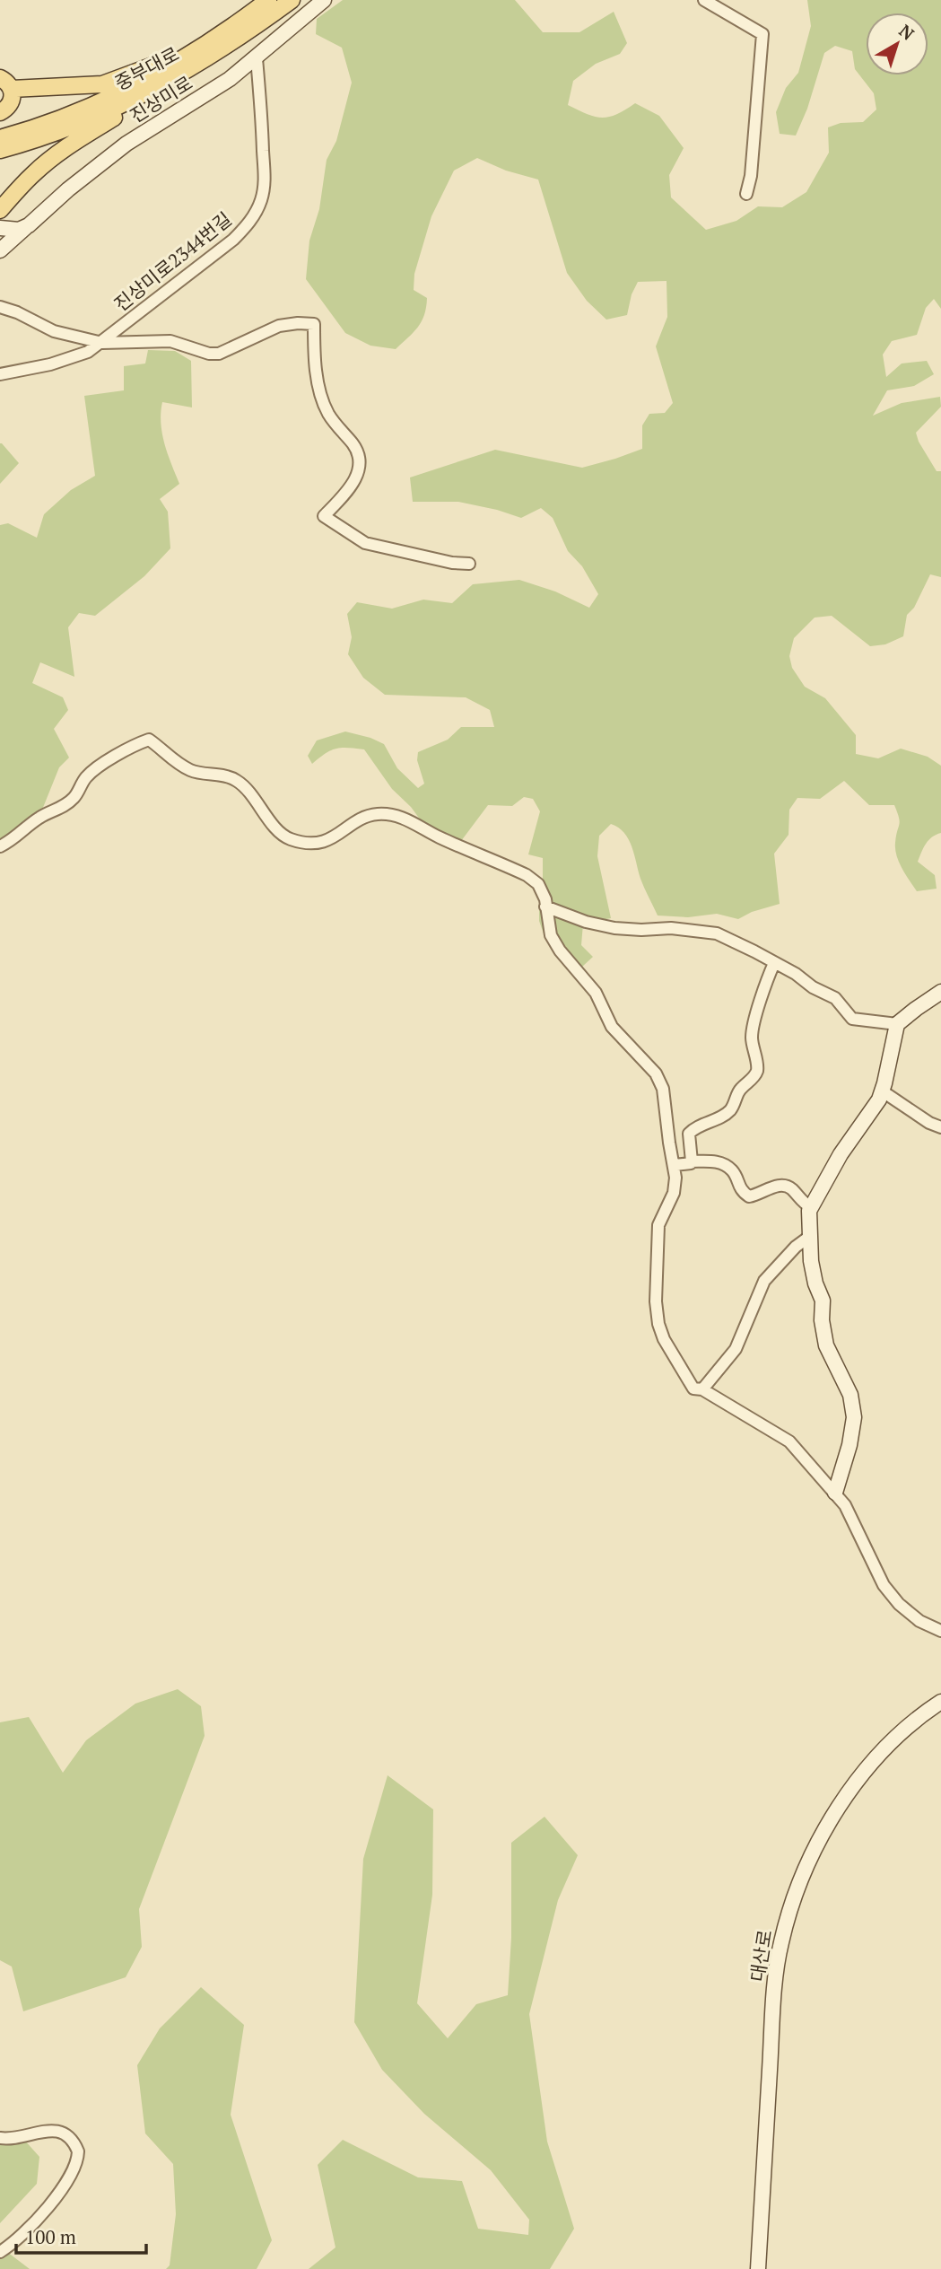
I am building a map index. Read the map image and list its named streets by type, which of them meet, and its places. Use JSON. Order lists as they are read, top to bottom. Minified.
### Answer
{"streets":{"main road":["중부대로"],"street":["진상미로","진상미로2344번길","대산로"]},"crossings":[["진상미로","진상미로2344번길"]],"scale_bar":"100 m","north":"top right"}
